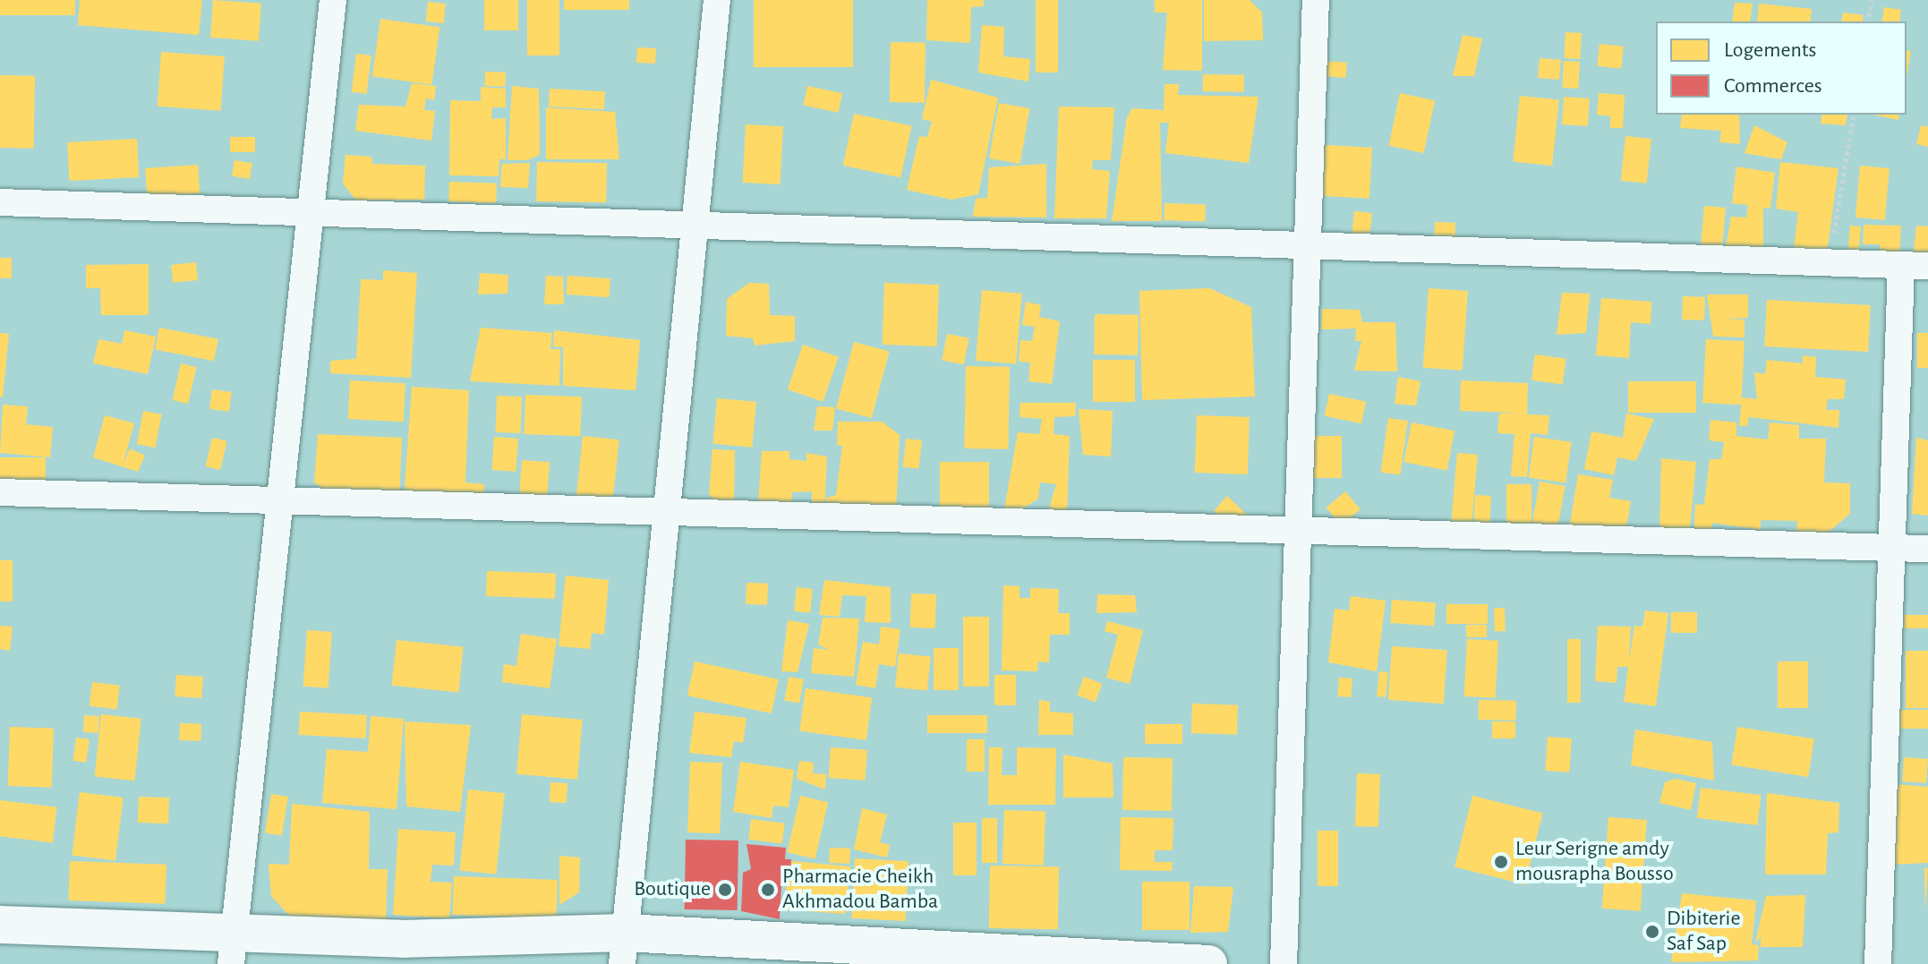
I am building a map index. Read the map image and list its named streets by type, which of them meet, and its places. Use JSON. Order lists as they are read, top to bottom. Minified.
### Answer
{"places":["Leur Serigne amdy mousrapha Bousso","Boutique","Pharmacie Cheikh Akhmadou Bamba","Dibiterie Saf Sap"],"legend":["Logements","Commerces"]}
